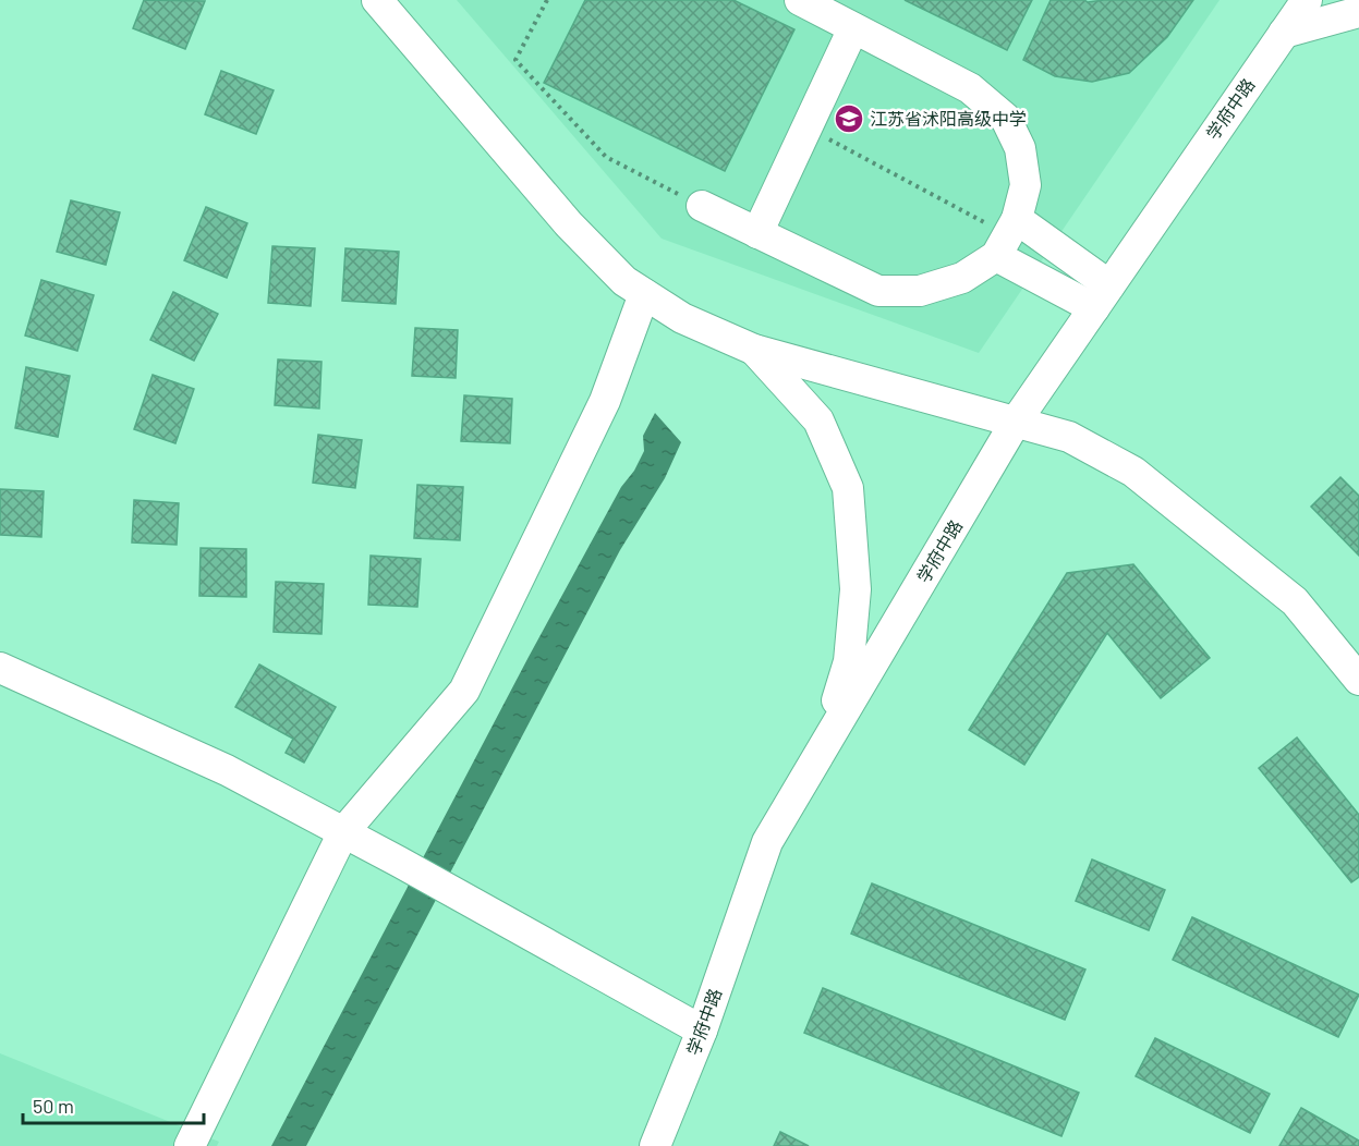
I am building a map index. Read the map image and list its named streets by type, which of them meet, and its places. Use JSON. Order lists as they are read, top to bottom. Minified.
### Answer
{"streets":{"street":["学府中路"]},"places":{"school or university":["江苏省沭阳高级中学"]},"scale_bar":"50 m"}
